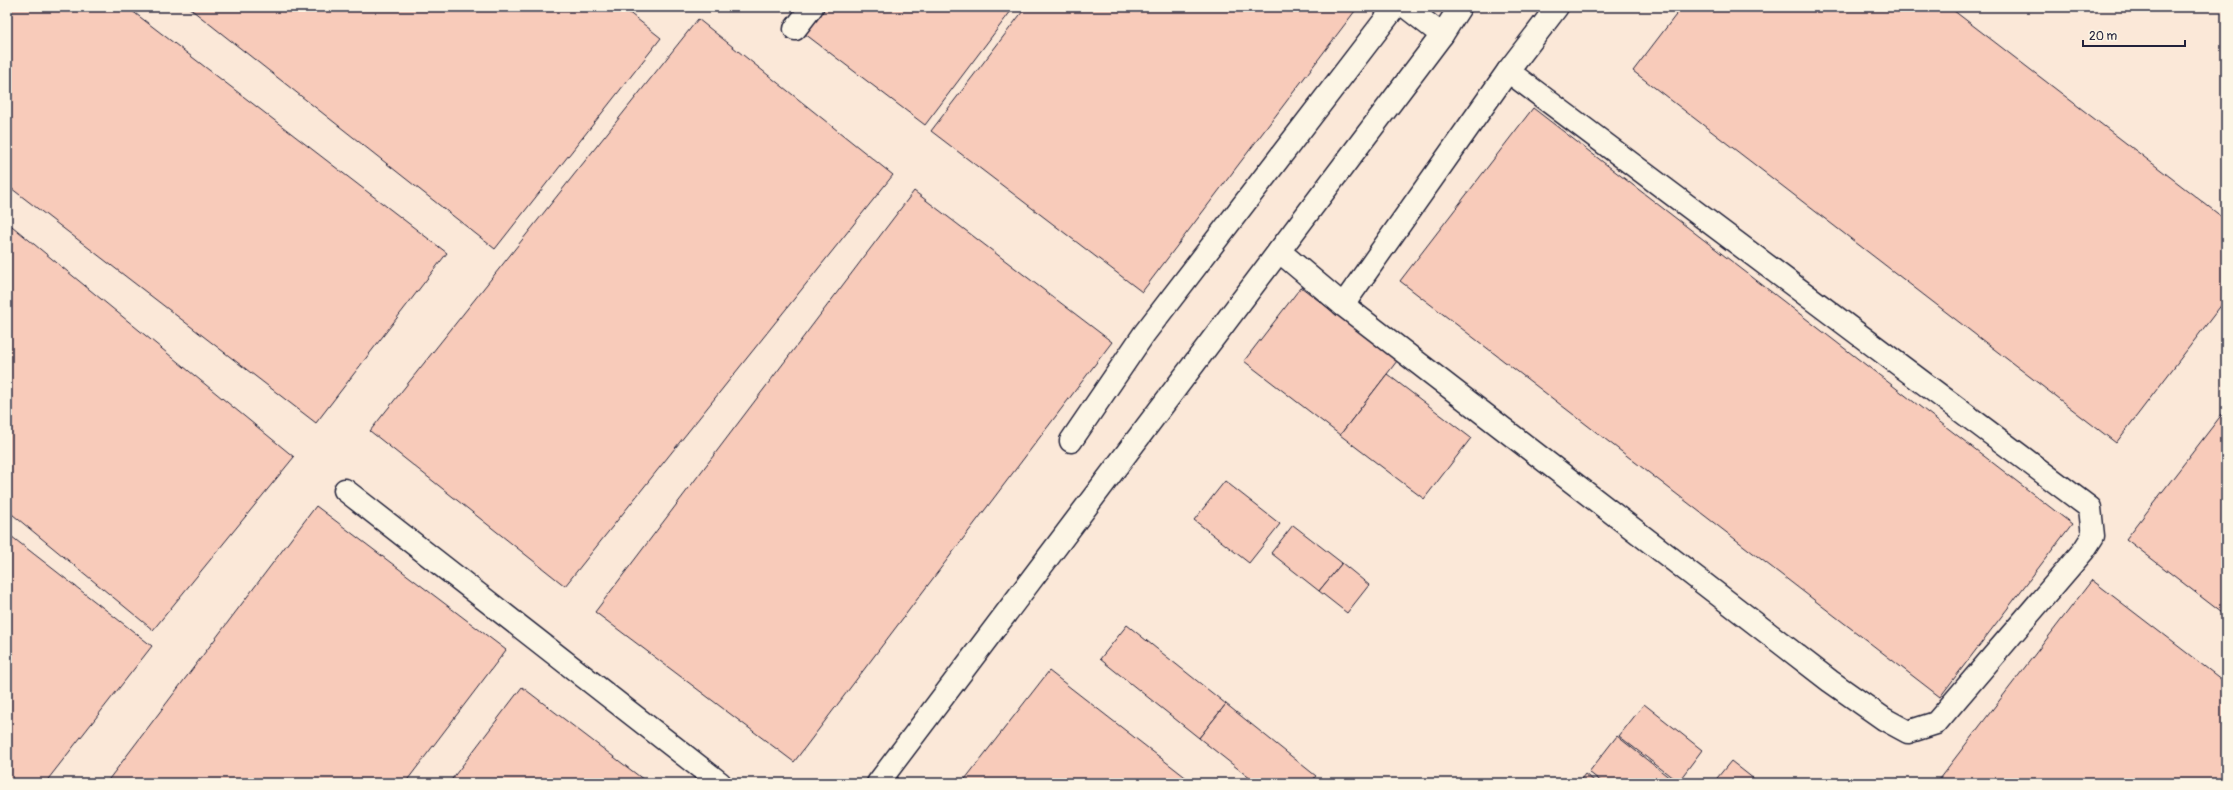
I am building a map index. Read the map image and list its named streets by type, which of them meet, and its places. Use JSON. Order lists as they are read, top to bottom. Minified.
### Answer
{"scale_bar":"20 m"}
